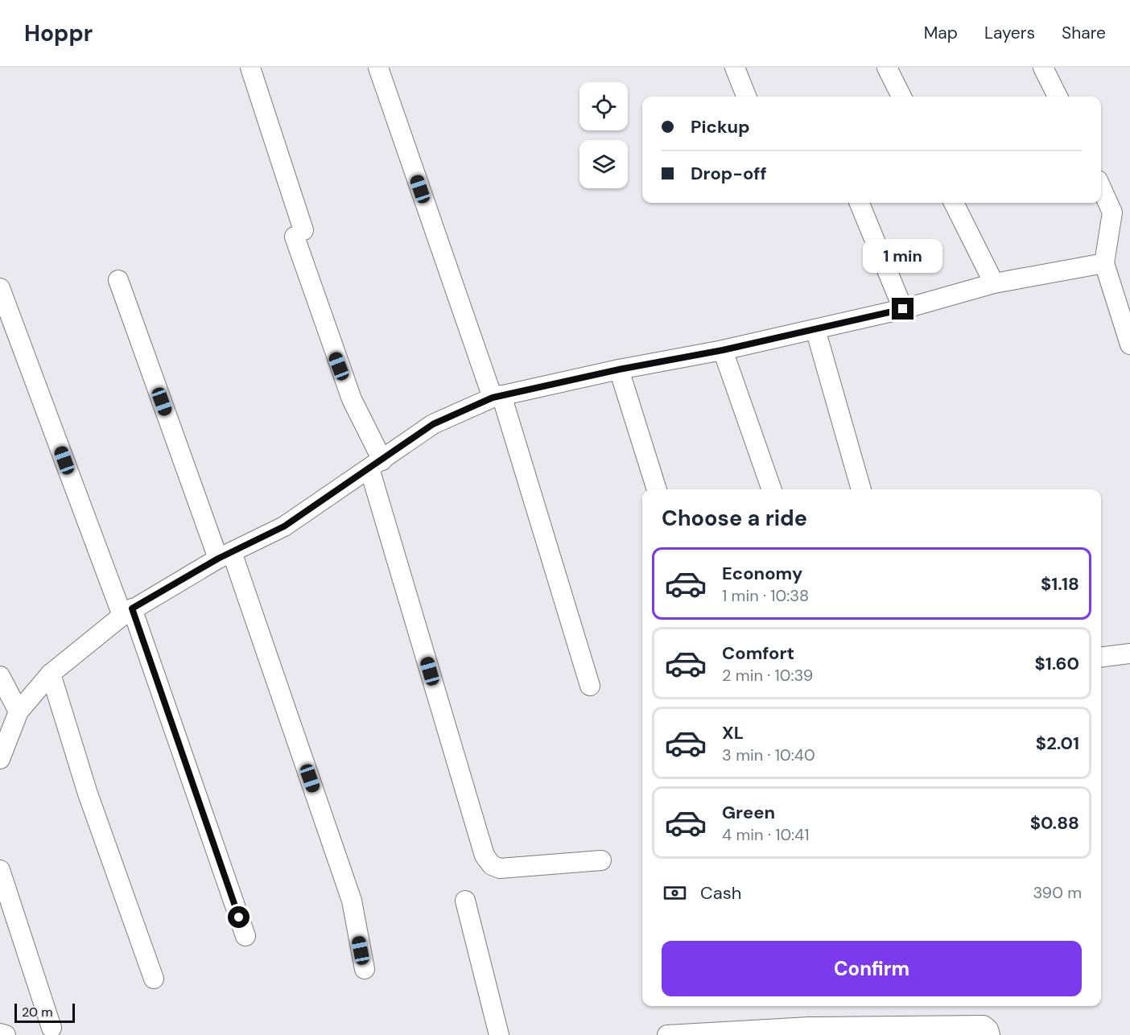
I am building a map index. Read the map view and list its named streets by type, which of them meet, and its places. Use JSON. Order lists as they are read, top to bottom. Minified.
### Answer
{"scale_bar":"20 m","page":{"header":"Hoppr","nav":["Map","Layers","Share"],"banner":["Pickup","Drop-off"],"bubble":"1 min","heading":"Choose a ride","list":[{"name":"Economy","note":"1 min · 10:38","value":"$1.18"},{"name":"Comfort","note":"2 min · 10:39","value":"$1.60"},{"name":"XL","note":"3 min · 10:40","value":"$2.01"},{"name":"Green","note":"4 min · 10:41","value":"$0.88"}],"pay":["Cash","390 m"],"buttons":"Confirm","scale":"20 m"}}
